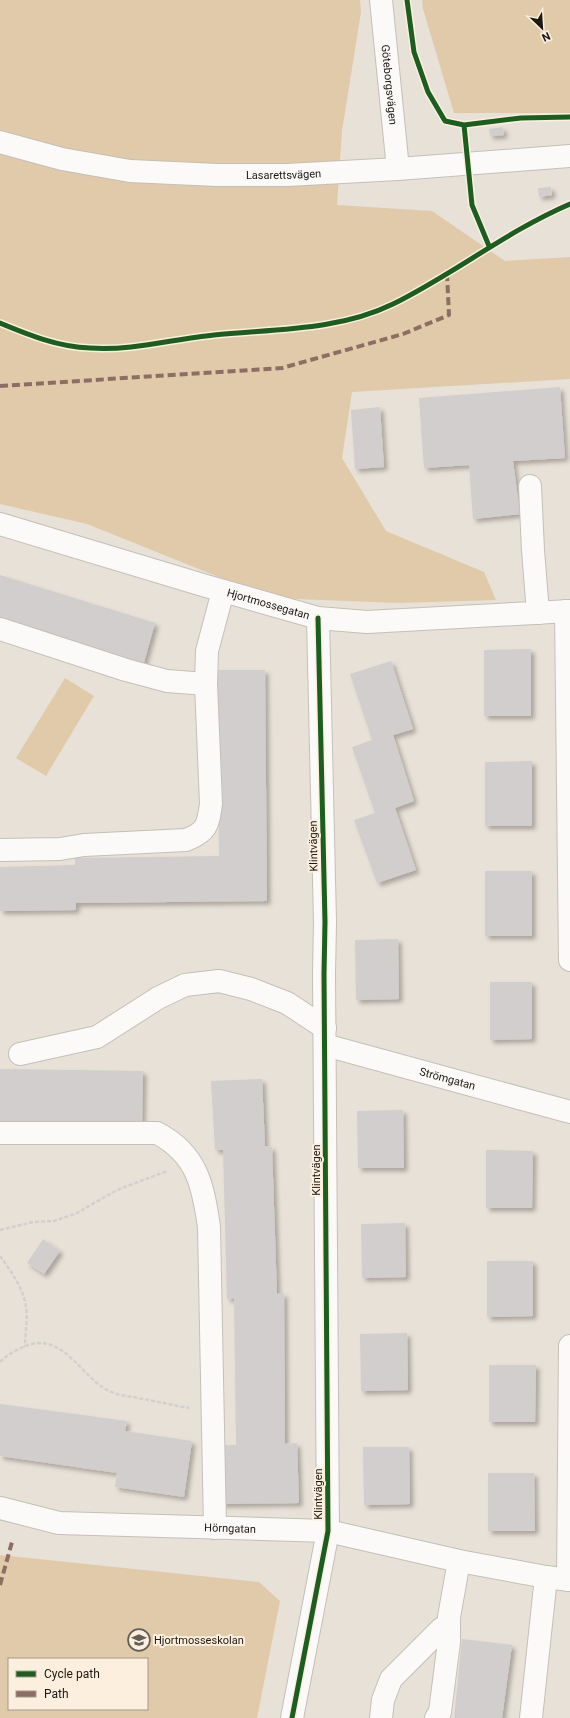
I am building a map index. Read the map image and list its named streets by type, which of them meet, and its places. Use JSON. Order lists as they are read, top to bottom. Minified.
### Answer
{"streets":{"street":["Göteborgsvägen","Lasarettsvägen","Hjortmossegatan","Klintvägen","Strömgatan","Hörngatan"]},"crossings":[["Göteborgsvägen","Lasarettsvägen"],["Hjortmossegatan","Klintvägen"],["Klintvägen","Strömgatan"],["Klintvägen","Hörngatan"]],"places":{"school or university":["Hjortmosseskolan"]},"legend":["Cycle path","Path"],"north":"bottom right"}
